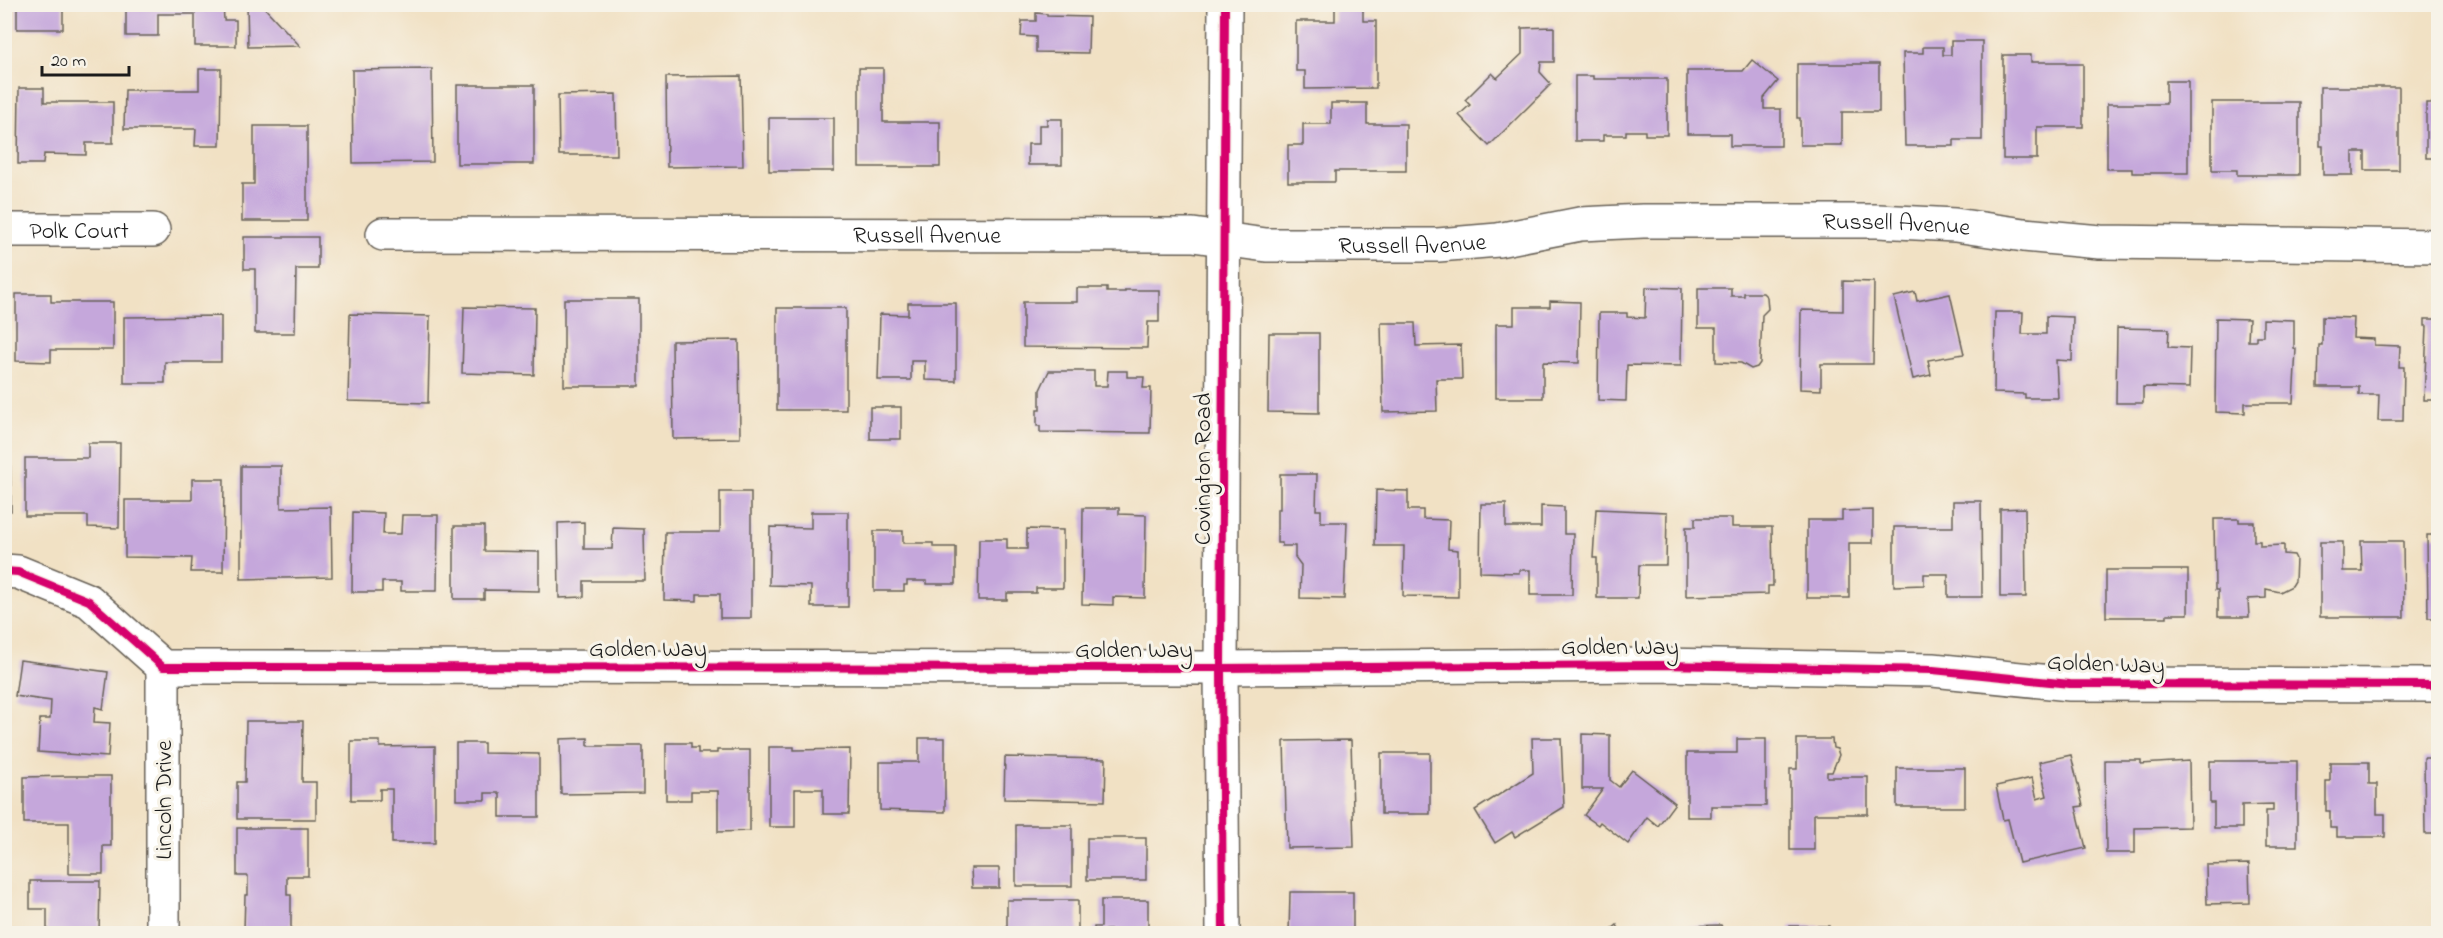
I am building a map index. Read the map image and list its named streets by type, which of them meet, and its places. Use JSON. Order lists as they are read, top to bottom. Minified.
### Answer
{"streets":{"street":["Russell Avenue","Polk Court","Covington Road","Golden Way","Lincoln Drive"]},"crossings":[["Russell Avenue","Covington Road"],["Covington Road","Golden Way"],["Golden Way","Lincoln Drive"]],"scale_bar":"20 m"}
